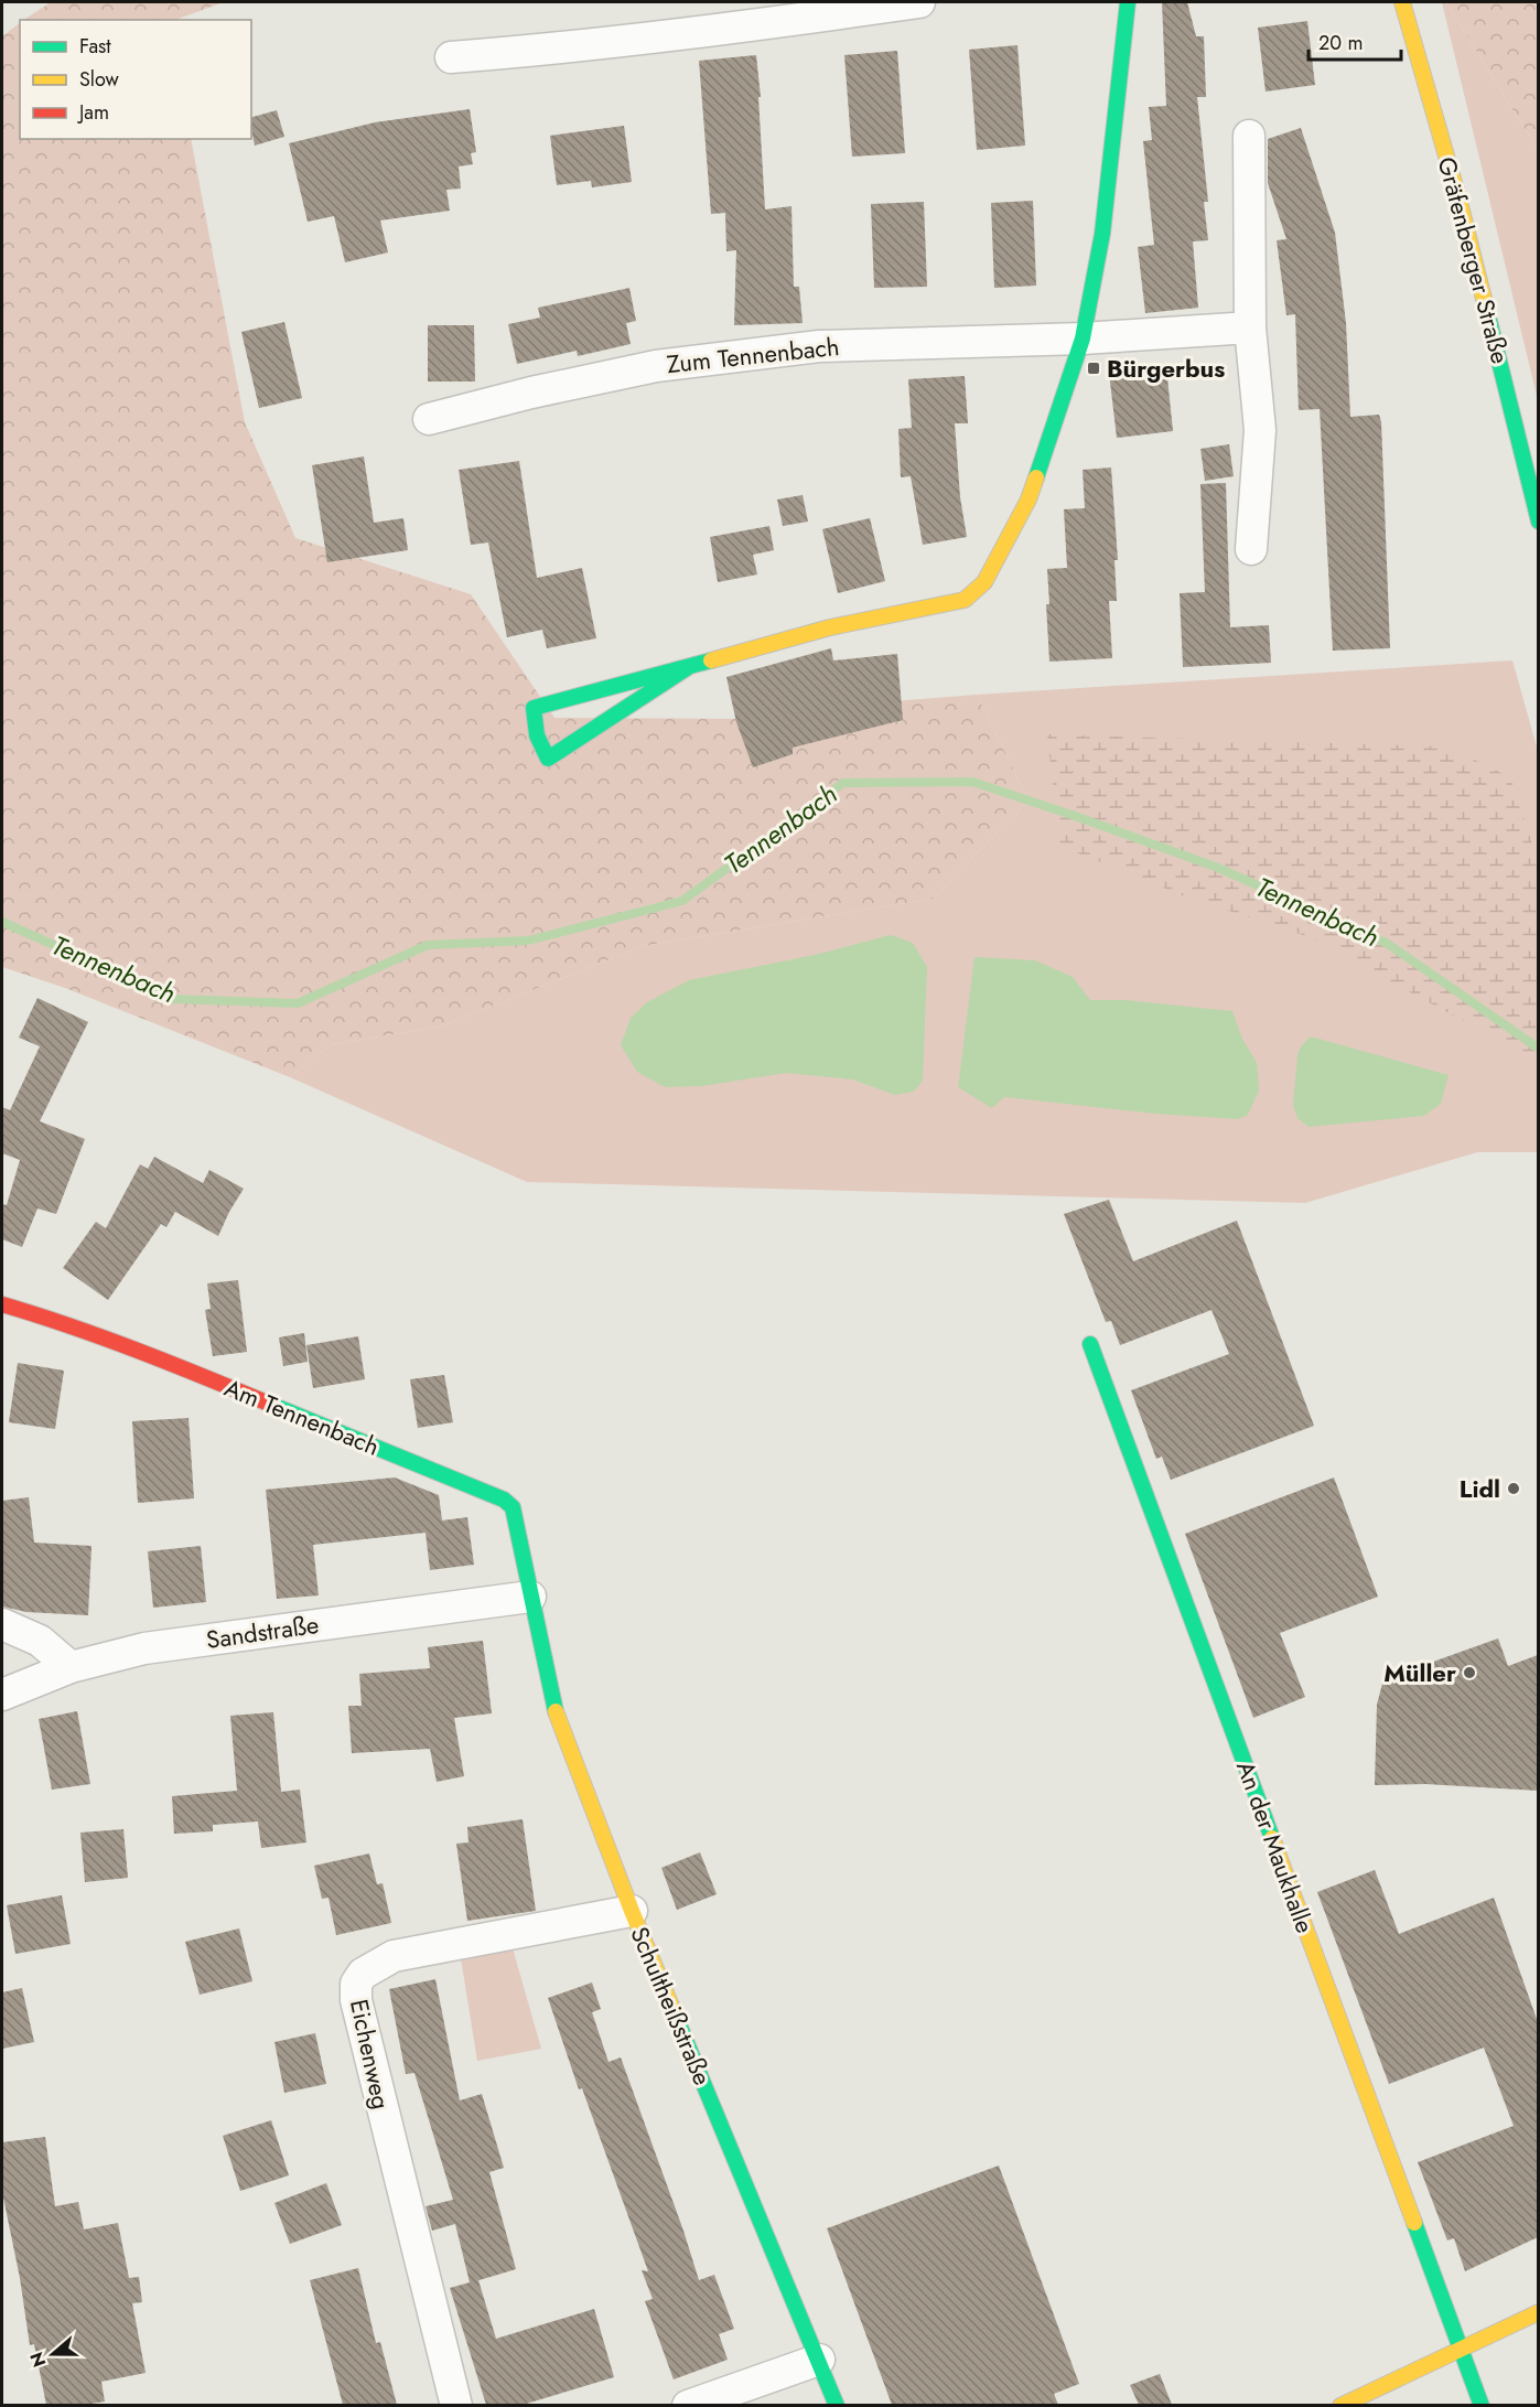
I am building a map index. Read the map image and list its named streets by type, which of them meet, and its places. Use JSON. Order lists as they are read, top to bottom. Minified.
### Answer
{"streets":{"street":["Gräfenberger Straße","Zum Tennenbach","Am Tennenbach","Sandstraße","An der Maukhalle","Schultheißstraße","Eichenweg"]},"crossings":[["Am Tennenbach","Sandstraße"],["Am Tennenbach","Schultheißstraße"],["Sandstraße","Schultheißstraße"],["Schultheißstraße","Eichenweg"]],"water":["Tennenbach"],"places":{"transit":["Bürgerbus"],"other":["Lidl","Müller"]},"legend":["Fast","Slow","Jam"],"scale_bar":"20 m","north":"left"}
